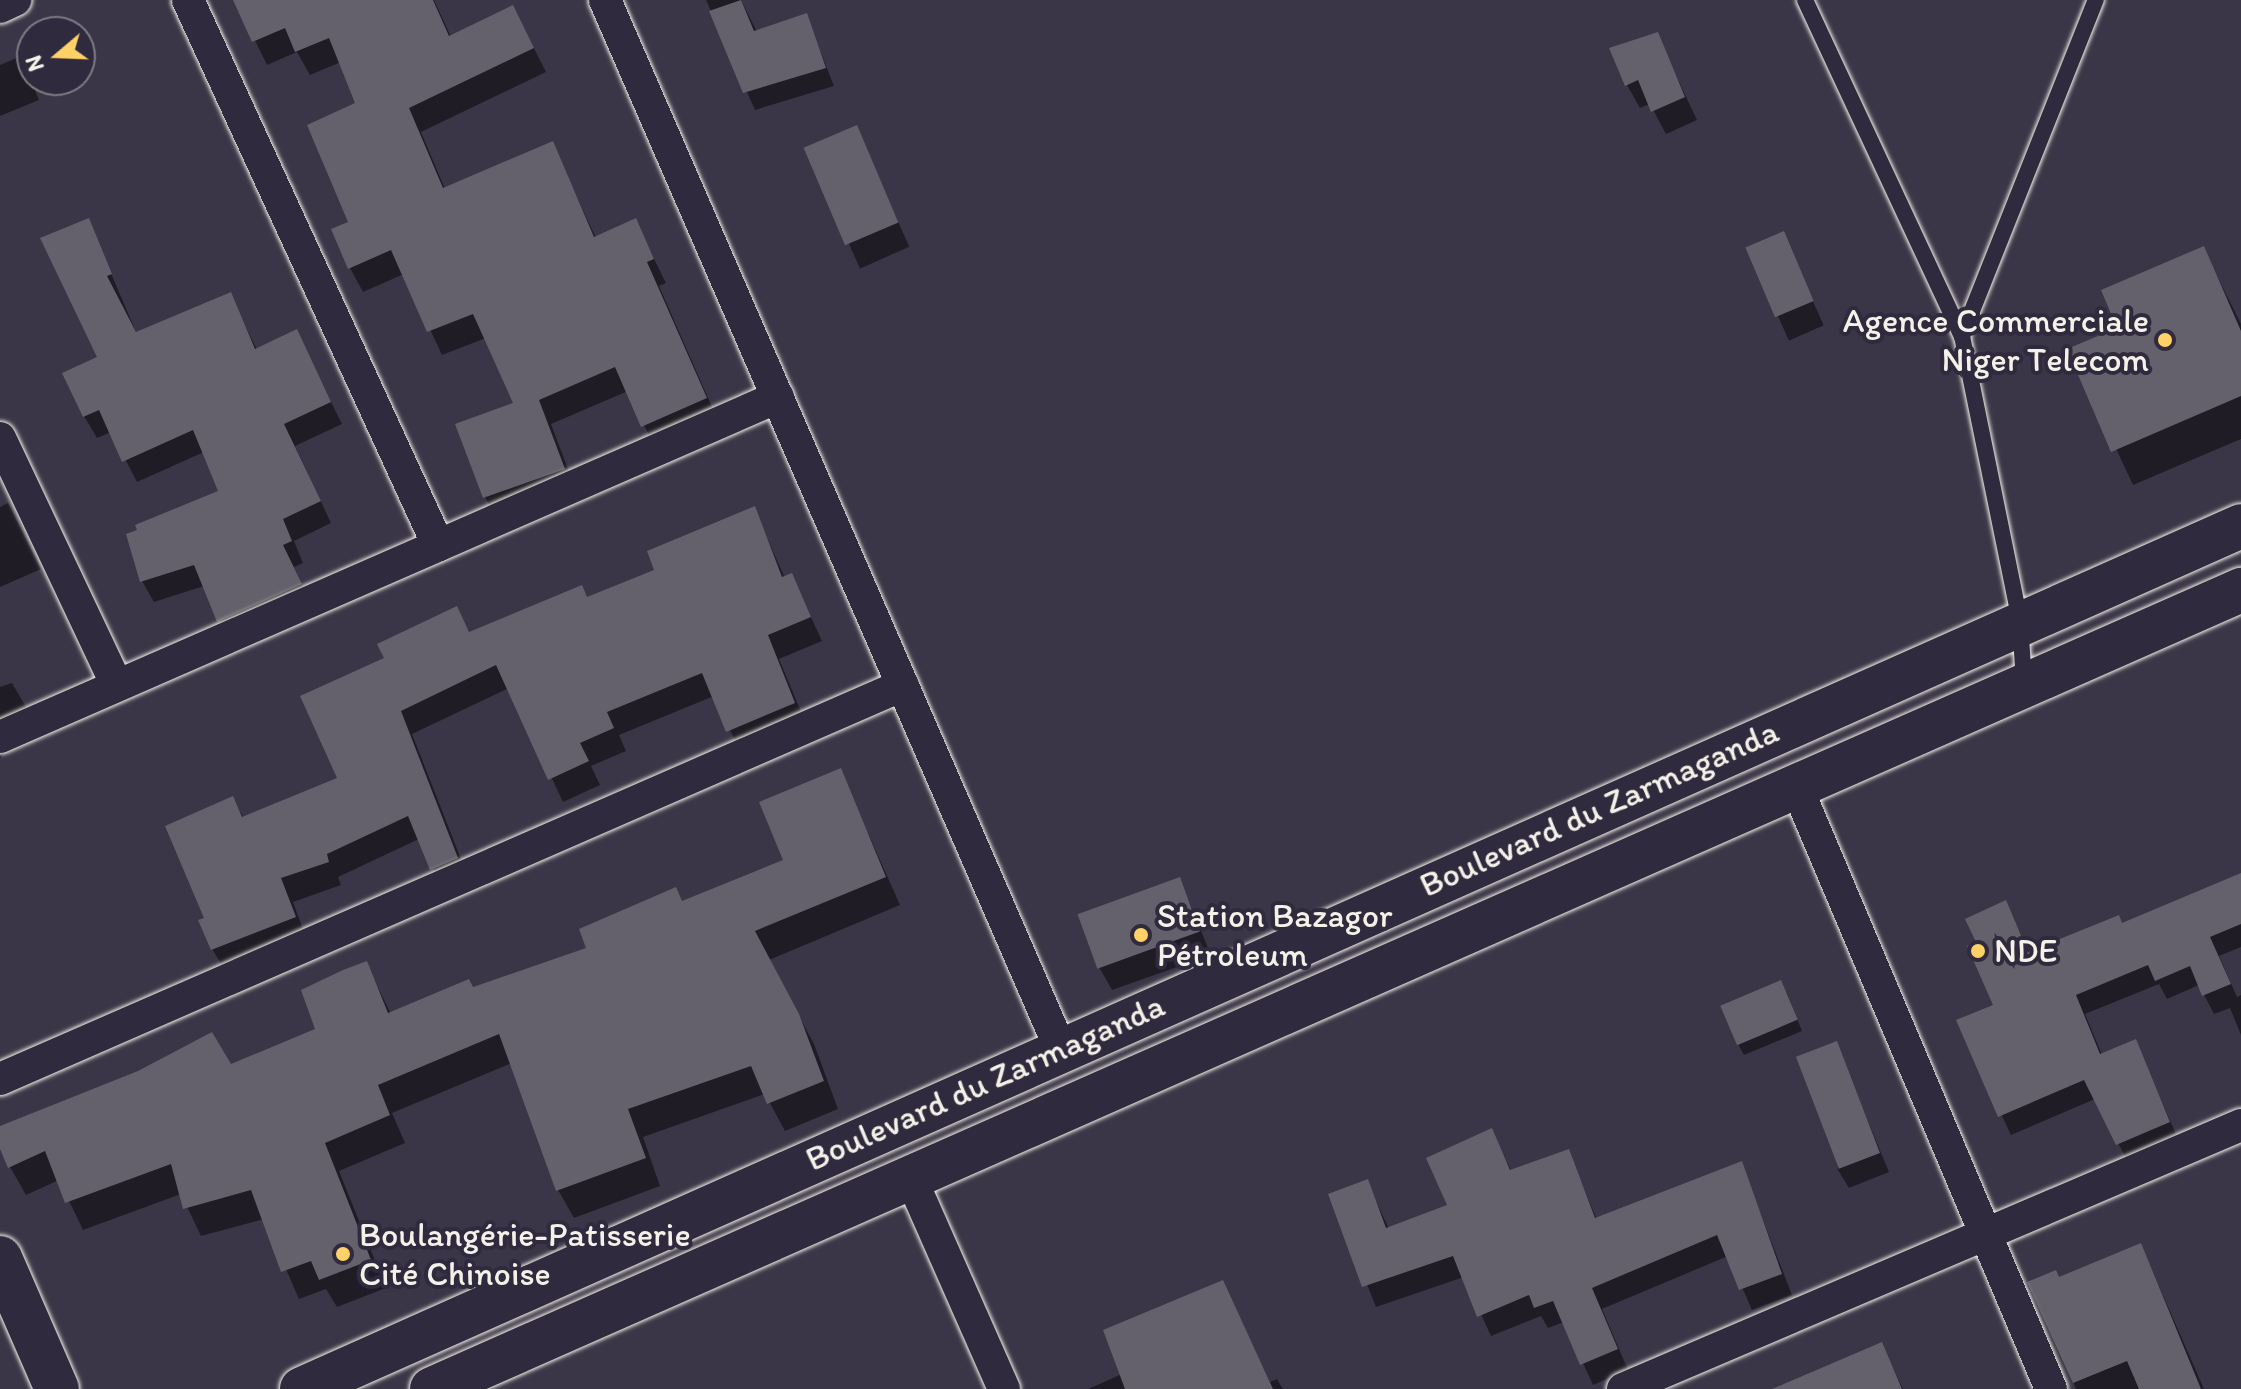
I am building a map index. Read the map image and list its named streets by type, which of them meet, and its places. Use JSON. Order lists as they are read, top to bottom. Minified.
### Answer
{"streets":{"main road":["Boulevard du Zarmaganda"]},"places":["Agence Commerciale Niger Telecom","Station Bazagor Pétroleum","NDE","Boulangérie-Patisserie Cité Chinoise"],"north":"left"}
